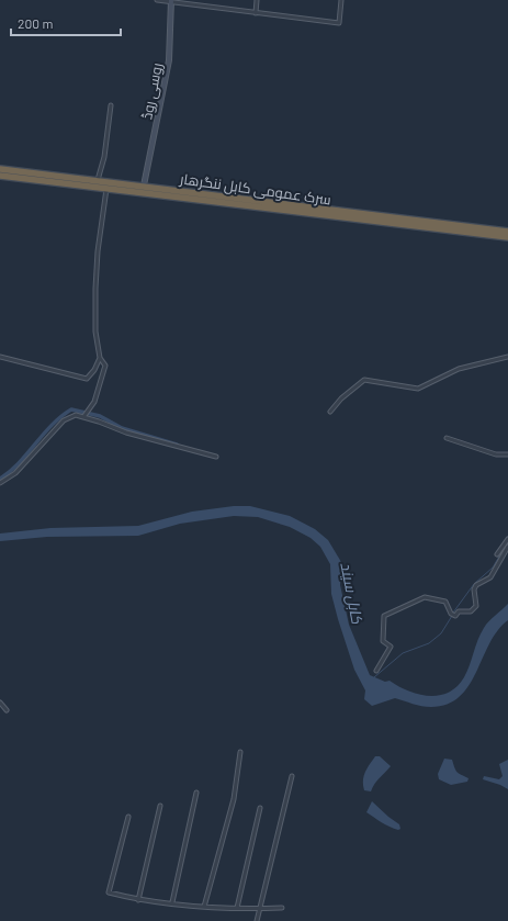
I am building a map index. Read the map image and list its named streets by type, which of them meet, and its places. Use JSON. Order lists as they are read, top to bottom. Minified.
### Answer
{"streets":{"highway":["سرک عمومی کابل ننگرهار"],"main road":["روسی روڈ"]},"crossings":[["روسی روڈ","سرک عمومی کابل ننگرهار"]],"water":["کابل سيند"],"scale_bar":"200 m"}
